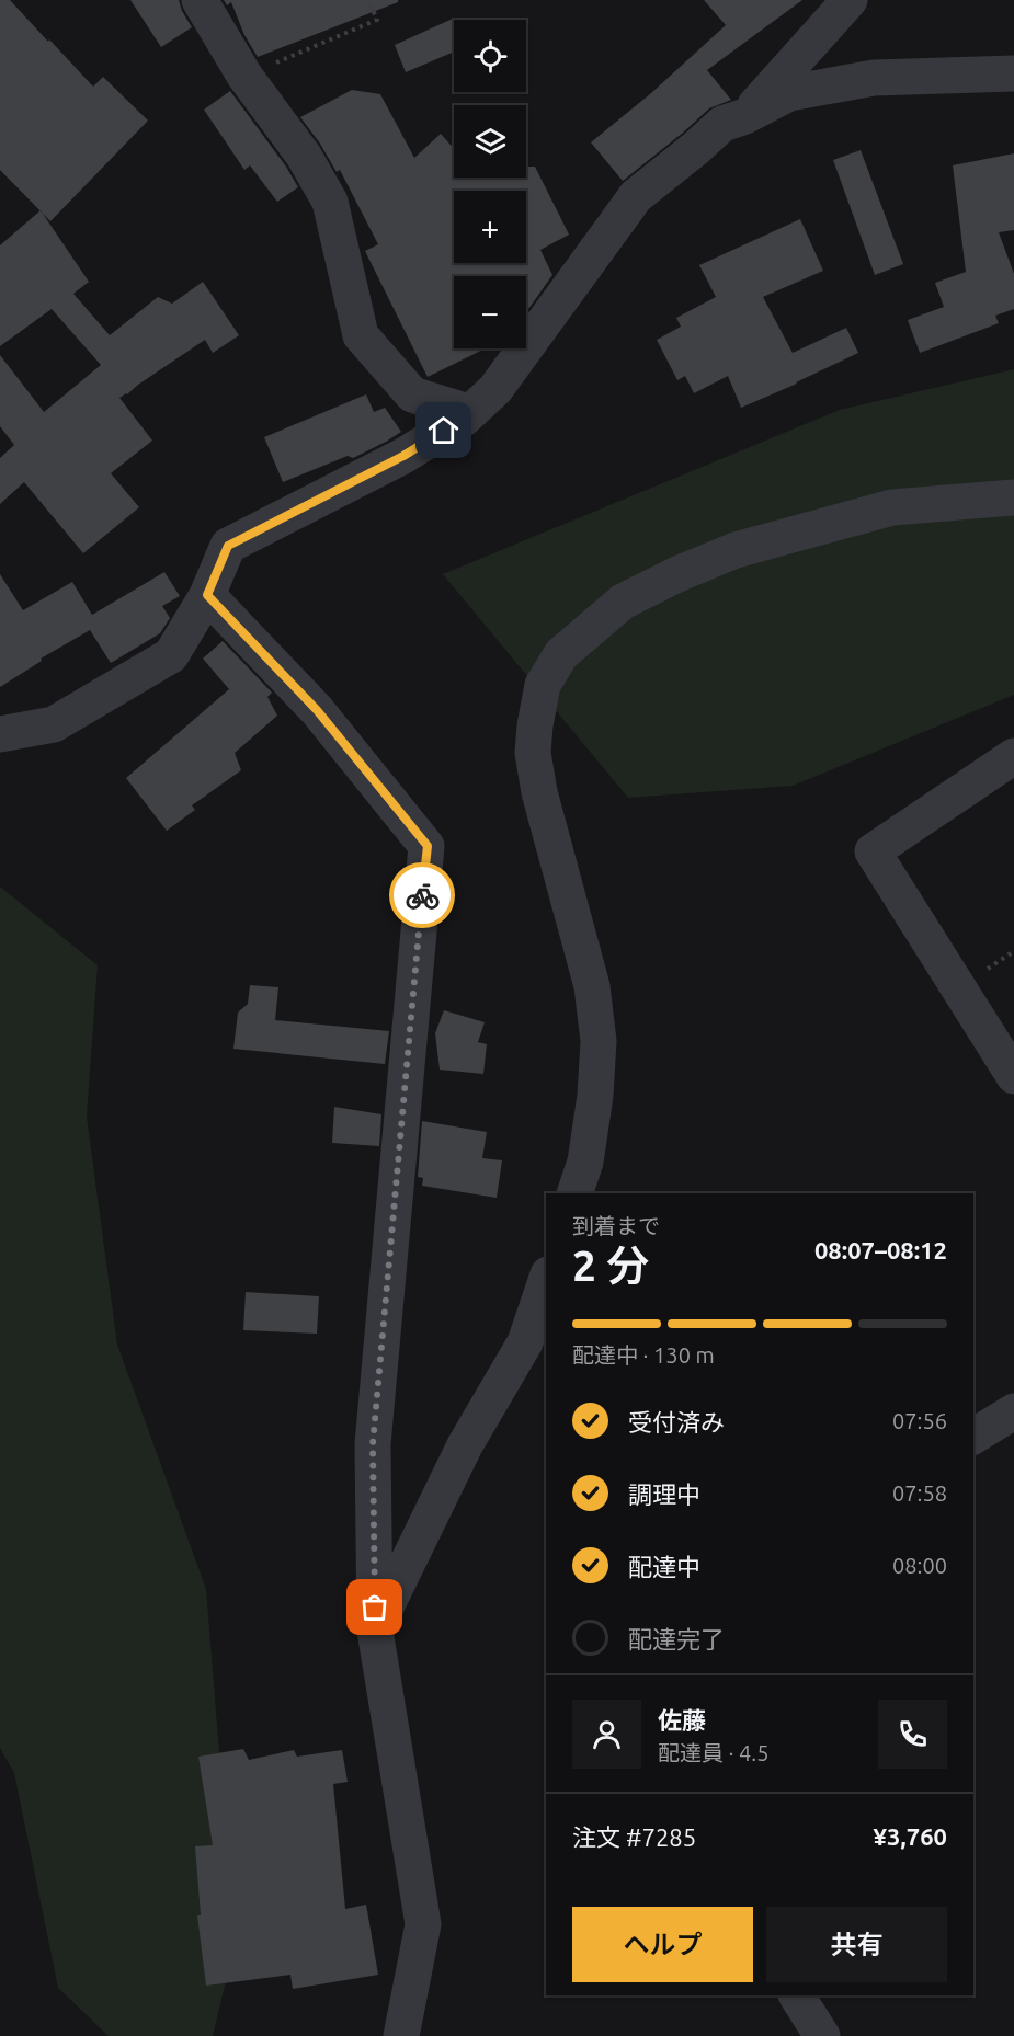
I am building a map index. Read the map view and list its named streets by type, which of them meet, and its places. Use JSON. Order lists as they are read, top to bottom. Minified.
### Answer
{"page":{"map_buttons":["+","−"],"heading":["2 分","到着まで","08:07–08:12"],"panel":["佐藤","配達員 · 4.5","注文 #7285","¥3,760"],"bar":"配達中 · 130 m","list":[["受付済み","07:56"],["調理中","07:58"],["配達中","08:00"],"配達完了"],"buttons":["ヘルプ","共有"]}}
